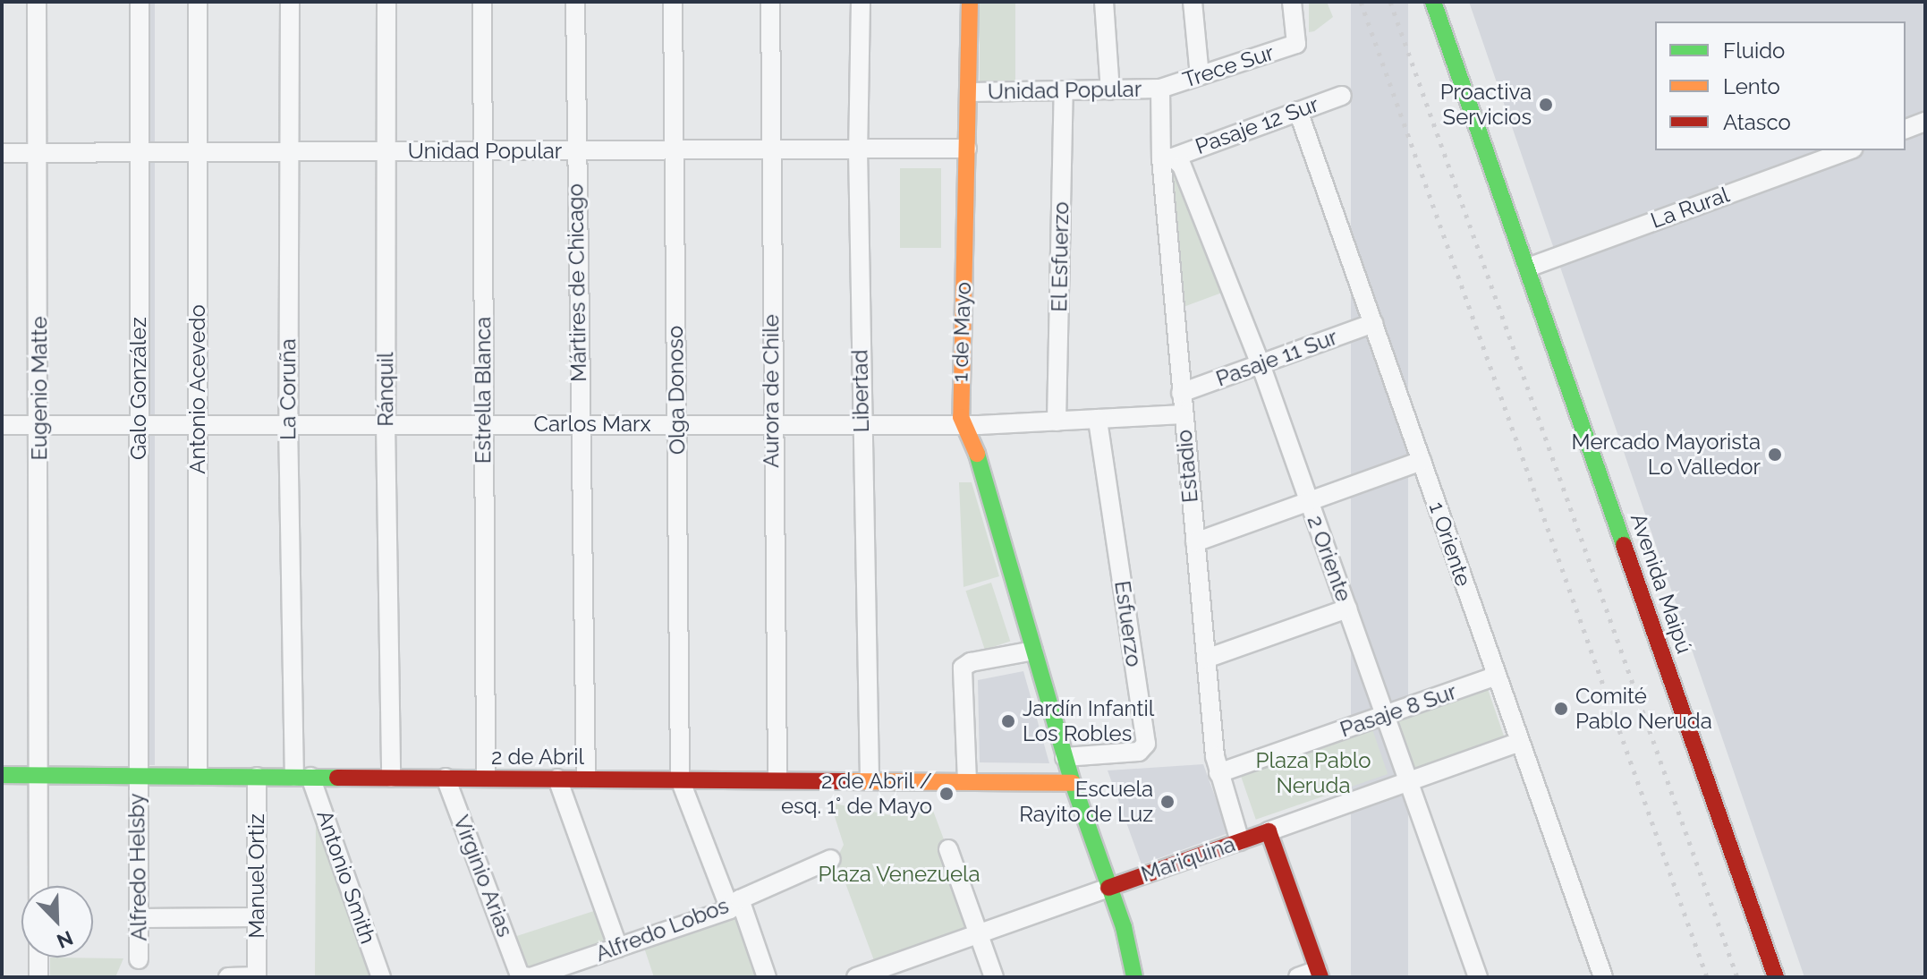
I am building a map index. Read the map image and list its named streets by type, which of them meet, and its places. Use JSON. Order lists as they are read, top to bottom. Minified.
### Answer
{"streets":{"street":["Trece Sur","Unidad Popular","Pasaje 12 Sur","La Rural","El Esfuerzo","Mártires de Chicago","1 de Mayo","Pasaje 11 Sur","Eugenio Matte","Galo González","Antonio Acevedo","La Coruña","Ránquil","Estrella Blanca","Olga Donoso","Aurora de Chile","Libertad","Carlos Marx","Estadio","1 Oriente","2 Oriente","Avenida Maipú","Esfuerzo","Pasaje 8 Sur","2 de Abril","Mariquina","Alfredo Helsby","Manuel Ortiz","Virginio Arias","Antonio Smith","Alfredo Lobos"]},"crossings":[["Trece Sur","Unidad Popular"],["Trece Sur","Estadio"],["Unidad Popular","El Esfuerzo"],["Unidad Popular","Mártires de Chicago"],["Unidad Popular","1 de Mayo"],["Unidad Popular","Eugenio Matte"],["Unidad Popular","Galo González"],["Unidad Popular","Antonio Acevedo"],["Unidad Popular","La Coruña"],["Unidad Popular","Ránquil"],["Unidad Popular","Estrella Blanca"],["Unidad Popular","Olga Donoso"],["Unidad Popular","Aurora de Chile"],["Unidad Popular","Libertad"],["Unidad Popular","Estadio"],["Pasaje 12 Sur","Estadio"],["Pasaje 12 Sur","1 Oriente"],["Pasaje 12 Sur","2 Oriente"],["La Rural","Avenida Maipú"],["El Esfuerzo","Carlos Marx"],["Mártires de Chicago","Carlos Marx"],["Mártires de Chicago","2 de Abril"],["1 de Mayo","Carlos Marx"],["1 de Mayo","Esfuerzo"],["1 de Mayo","2 de Abril"],["1 de Mayo","Mariquina"],["Pasaje 11 Sur","Estadio"],["Pasaje 11 Sur","1 Oriente"],["Pasaje 11 Sur","2 Oriente"],["Eugenio Matte","Carlos Marx"],["Eugenio Matte","2 de Abril"],["Galo González","Carlos Marx"],["Galo González","2 de Abril"],["Galo González","Alfredo Helsby"],["Antonio Acevedo","Carlos Marx"],["Antonio Acevedo","2 de Abril"],["La Coruña","Carlos Marx"],["La Coruña","2 de Abril"],["La Coruña","Antonio Smith"],["Ránquil","Carlos Marx"],["Ránquil","2 de Abril"],["Estrella Blanca","Carlos Marx"],["Estrella Blanca","2 de Abril"],["Olga Donoso","Carlos Marx"],["Olga Donoso","2 de Abril"],["Aurora de Chile","Carlos Marx"],["Aurora de Chile","2 de Abril"],["Libertad","Carlos Marx"],["Libertad","2 de Abril"],["Carlos Marx","Estadio"],["Carlos Marx","Esfuerzo"],["Estadio","2 Oriente"],["Estadio","Pasaje 8 Sur"],["Estadio","Mariquina"],["1 Oriente","Pasaje 8 Sur"],["1 Oriente","Mariquina"],["2 Oriente","Pasaje 8 Sur"],["2 Oriente","Mariquina"],["2 de Abril","Alfredo Helsby"],["2 de Abril","Manuel Ortiz"],["2 de Abril","Virginio Arias"],["2 de Abril","Antonio Smith"],["Virginio Arias","Alfredo Lobos"]],"parks":["Plaza Pablo Neruda","Plaza Venezuela"],"places":["Proactiva Servicios","Mercado Mayorista Lo Valledor","Comité Pablo Neruda","Jardín Infantil Los Robles","2 de Abril / esq. 1° de Mayo","Escuela Rayito de Luz"],"legend":["Fluido","Lento","Atasco"],"north":"bottom right"}
